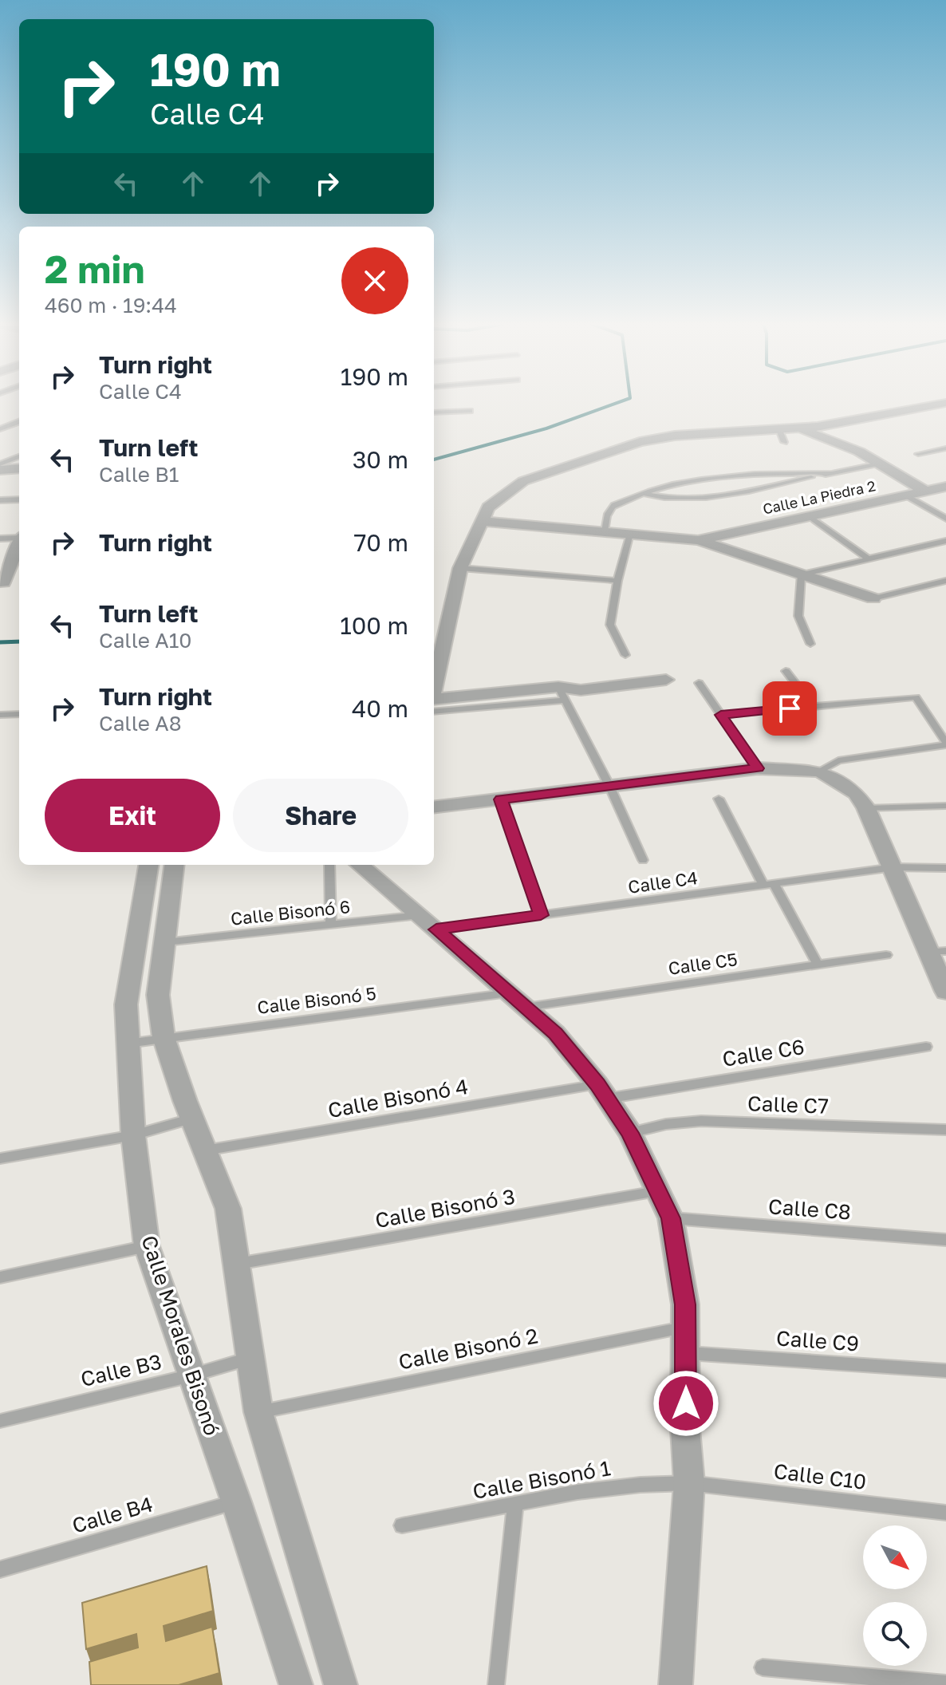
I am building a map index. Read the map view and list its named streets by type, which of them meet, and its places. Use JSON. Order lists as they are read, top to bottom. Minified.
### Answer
{"streets":{"street":["Calle La Piedra 2","Calle Morales Bisonó"],"lane":["Calle C4","Calle Bisonó 6","Calle C5","Calle Bisonó 5","Calle C6","Calle Bisonó 4","Calle C7","Calle Bisonó 3","Calle C8","Calle C9","Calle Bisonó 2","Calle B3","Calle C10","Calle Bisonó 1","Calle B4"]},"crossings":[["Calle C4","Calle Bisonó 6"],["Calle C5","Calle Bisonó 5"],["Calle Bisonó 5","Calle Morales Bisonó"],["Calle C6","Calle Bisonó 4"],["Calle Morales Bisonó","Calle B3"],["Calle Morales Bisonó","Calle B4"],["Calle C10","Calle Bisonó 1"]],"north":"bottom right","page":{"turn":["190 m","Calle C4"],"heading":["2 min","460 m · 19:44"],"list":[{"name":"Turn right","note":"Calle C4","value":"190 m"},{"name":"Turn left","note":"Calle B1","value":"30 m"},{"name":"Turn right","value":"70 m"},{"name":"Turn left","note":"Calle A10","value":"100 m"},{"name":"Turn right","note":"Calle A8","value":"40 m"}],"buttons":["Exit","Share"]}}
